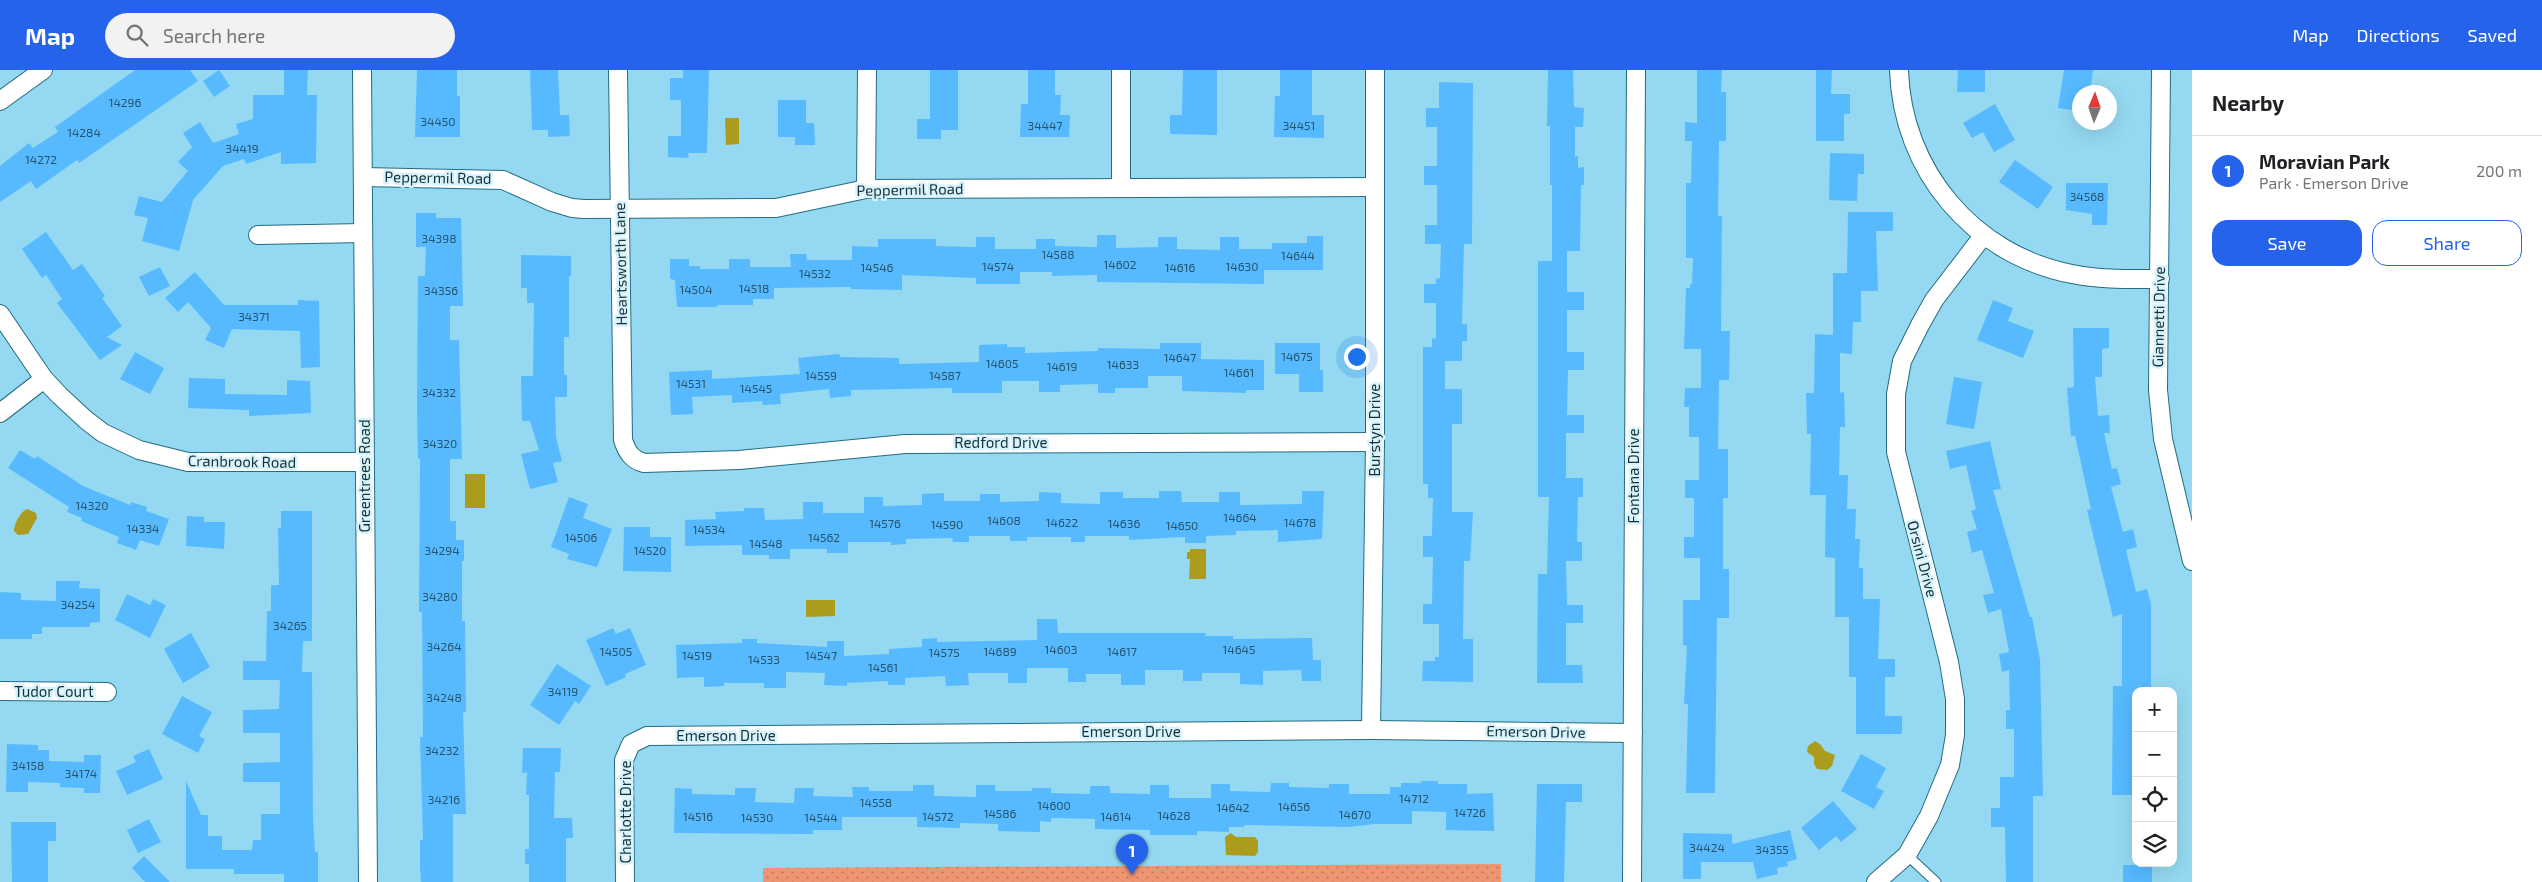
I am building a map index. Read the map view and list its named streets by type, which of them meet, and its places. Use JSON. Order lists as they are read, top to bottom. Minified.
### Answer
{"streets":{"street":["Peppermil Road","Heartsworth Lane","Giannetti Drive","Burstyn Drive","Redford Drive","Cranbrook Road","Greentrees Road","Fontana Drive","Orsini Drive","Tudor Court","Emerson Drive","Charlotte Drive"]},"crossings":[["Peppermil Road","Heartsworth Lane"],["Peppermil Road","Burstyn Drive"],["Peppermil Road","Greentrees Road"],["Heartsworth Lane","Redford Drive"],["Burstyn Drive","Redford Drive"],["Burstyn Drive","Emerson Drive"],["Cranbrook Road","Greentrees Road"],["Fontana Drive","Emerson Drive"],["Emerson Drive","Charlotte Drive"]],"house_numbers":["14296","34450","34447","34451","14284","34419","14272","34568","34398","14588","14644","14602","14574","14630","14546","14616","14532","14518","14504","34356","34371","14675","14647","14605","14633","14619","14661","14559","14587","14531","14545","34332","34320","14320","14664","14608","14622","14678","14576","14636","14590","14650","14334","14534","14506","14562","14548","34294","14520","34280","34254","34265","34264","14603","14645","14505","14689","14617","14575","14519","14547","14533","14561","34119","34248","34232","34158","34174","14712","34216","14558","14600","14656","14642","14726","14586","14670","14628","14516","14572","14614","14530","14544","34424","34355"],"north":"top","page":{"header":"Map","search":"Search here","nav":["Map","Directions","Saved"],"heading":"Nearby","list":[{"mark":"1","name":"Moravian Park","note":"Park · Emerson Drive","value":"200 m"}],"buttons":["Save","Share"],"map_buttons":["+","−"],"pins":"1"}}
